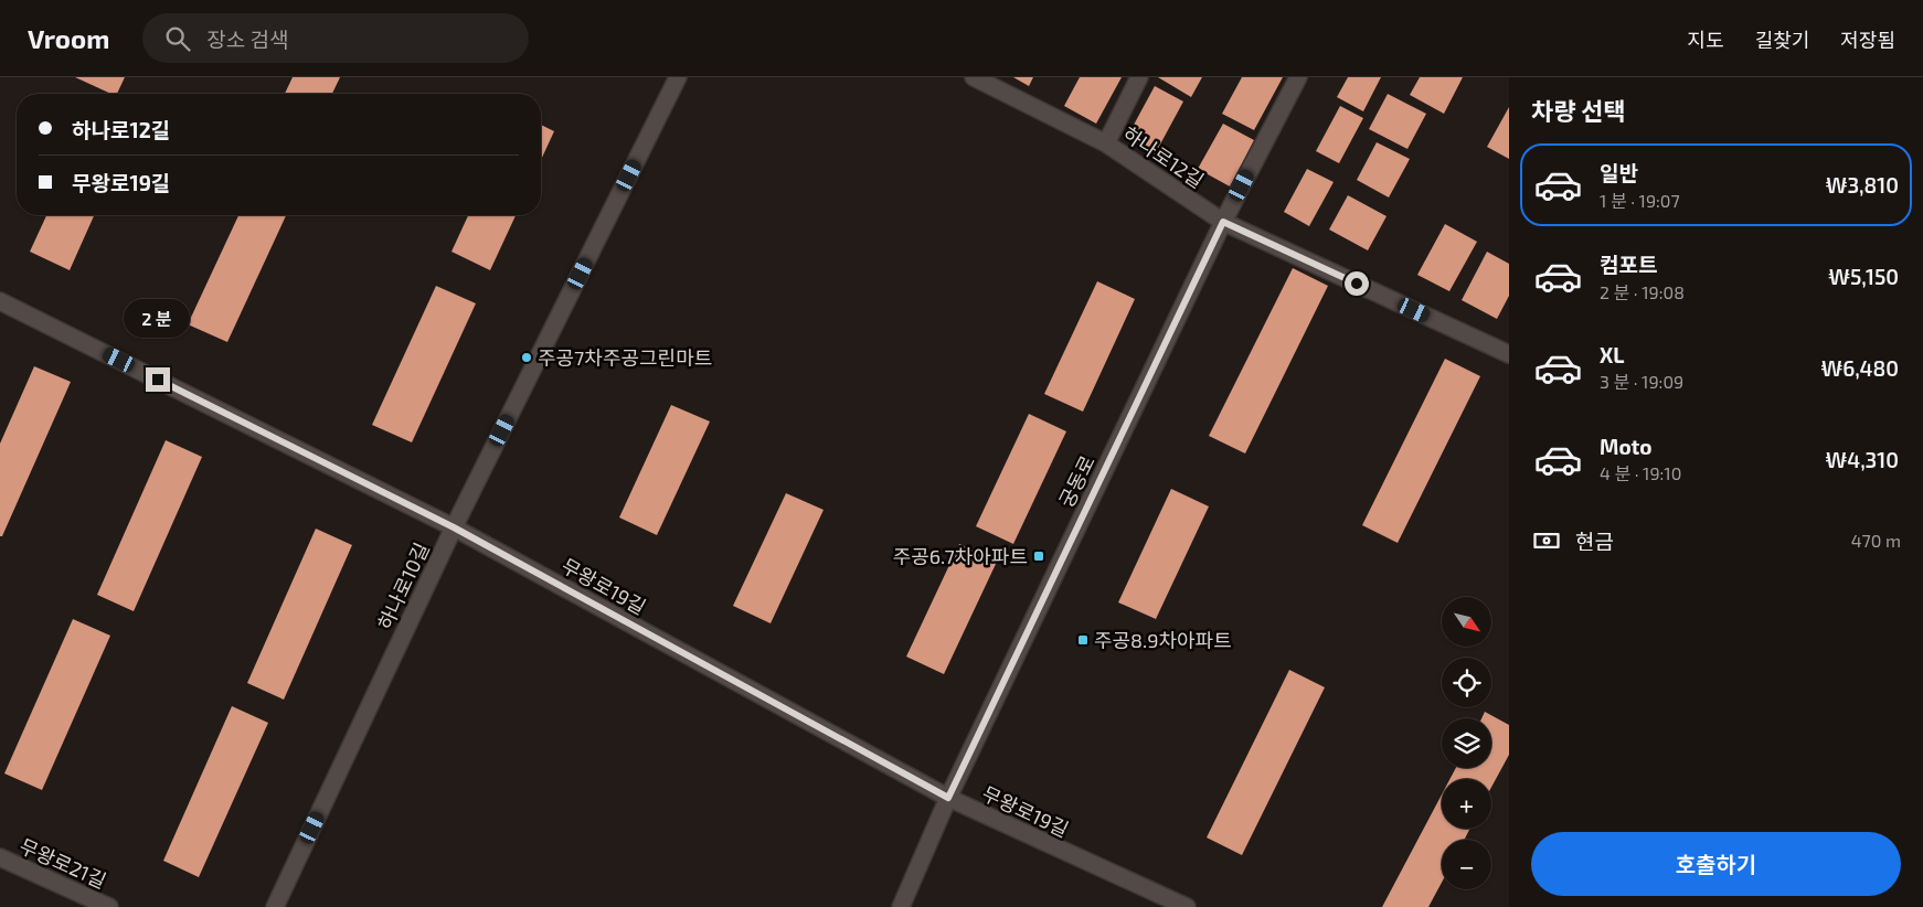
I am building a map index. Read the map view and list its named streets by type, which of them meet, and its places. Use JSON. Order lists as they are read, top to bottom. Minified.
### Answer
{"streets":{"street":["하나로12길","궁동로","하나로10길","무왕로19길","무왕로21길"]},"crossings":[["하나로12길","궁동로"],["궁동로","무왕로19길"],["하나로10길","무왕로19길"]],"places":{"other":["주공7차주공그린마트"],"transit":["주공6.7차아파트","주공8.9차아파트"]},"north":"bottom right","page":{"header":"Vroom","search":"장소 검색","nav":["지도","길찾기","저장됨"],"heading":"차량 선택","banner":["하나로12길","무왕로19길"],"list":[{"name":"일반","note":"1 분 · 19:07","value":"₩3,810"},{"name":"컴포트","note":"2 분 · 19:08","value":"₩5,150"},{"name":"XL","note":"3 분 · 19:09","value":"₩6,480"},{"name":"Moto","note":"4 분 · 19:10","value":"₩4,310"}],"bubble":"2 분","pay":["현금","470 m"],"map_buttons":["+","−"],"buttons":"호출하기"}}
